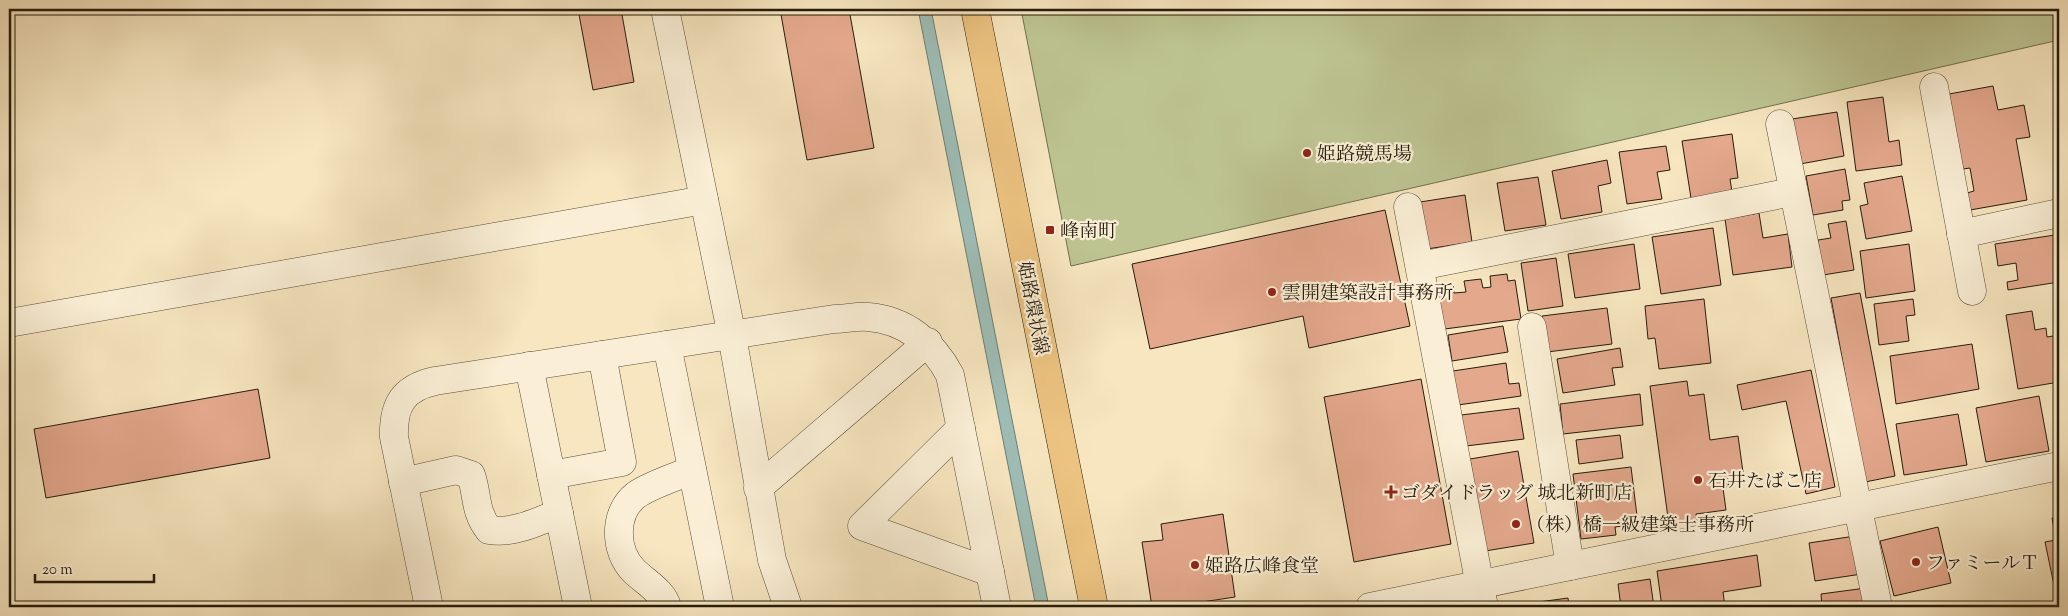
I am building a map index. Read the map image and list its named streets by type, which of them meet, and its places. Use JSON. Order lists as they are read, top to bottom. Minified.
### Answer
{"streets":{"main road":["姫路環状線"]},"places":{"other":["姫路競馬場","雲開建築設計事務所","石井たばこ店","（株）橋一級建築士事務所","ファミールＴ","姫路広峰食堂"],"transit":["峰南町"],"health":["ゴダイドラッグ 城北新町店"]},"scale_bar":"20 m"}
